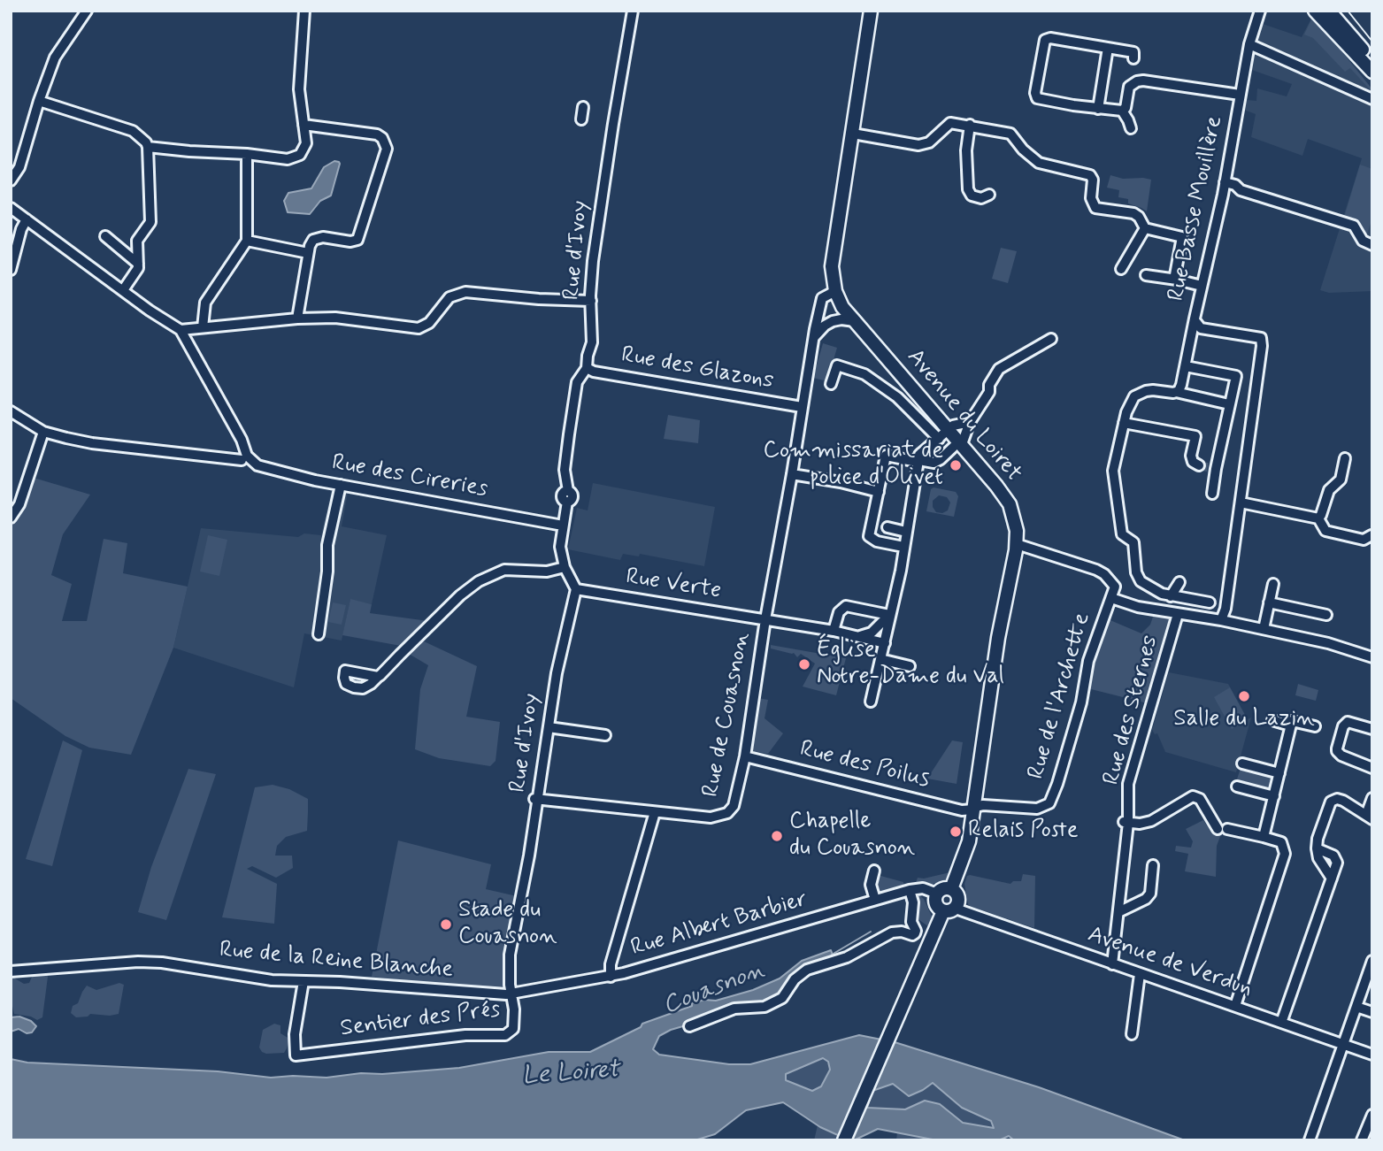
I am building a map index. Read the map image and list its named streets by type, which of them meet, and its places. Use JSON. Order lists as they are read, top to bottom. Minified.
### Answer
{"streets":{"main road":["Avenue du Loiret"],"street":["Rue Basse Mouillère","Rue d'Ivoy","Rue des Glazons","Rue des Cireries","Rue Verte","Rue de l'Archette","Rue des Sternes","Rue de Couasnon","Rue des Poilus","Rue Albert Barbier","Rue de la Reine Blanche","Avenue de Verdun","Sentier des Prés"]},"crossings":[["Rue d'Ivoy","Rue des Glazons"],["Rue d'Ivoy","Rue des Cireries"],["Rue d'Ivoy","Rue Verte"],["Rue d'Ivoy","Rue de Couasnon"],["Rue d'Ivoy","Rue Albert Barbier"],["Rue d'Ivoy","Rue de la Reine Blanche"],["Rue d'Ivoy","Sentier des Prés"],["Rue des Glazons","Rue de Couasnon"],["Avenue du Loiret","Rue de l'Archette"],["Avenue du Loiret","Rue des Poilus"],["Avenue du Loiret","Rue Albert Barbier"],["Avenue du Loiret","Avenue de Verdun"],["Rue Verte","Rue de Couasnon"],["Rue de l'Archette","Rue des Poilus"],["Rue des Sternes","Avenue de Verdun"],["Rue de Couasnon","Rue des Poilus"],["Rue Albert Barbier","Rue de la Reine Blanche"],["Rue Albert Barbier","Avenue de Verdun"],["Rue Albert Barbier","Sentier des Prés"],["Rue de la Reine Blanche","Sentier des Prés"]],"water":["Couasnon","Le Loiret"],"places":["Commissariat de police d'Olivet","Église Notre-Dame du Val","Salle du Lazin","Relais Poste","Chapelle du Couasnon","Stade du Couasnon"]}
